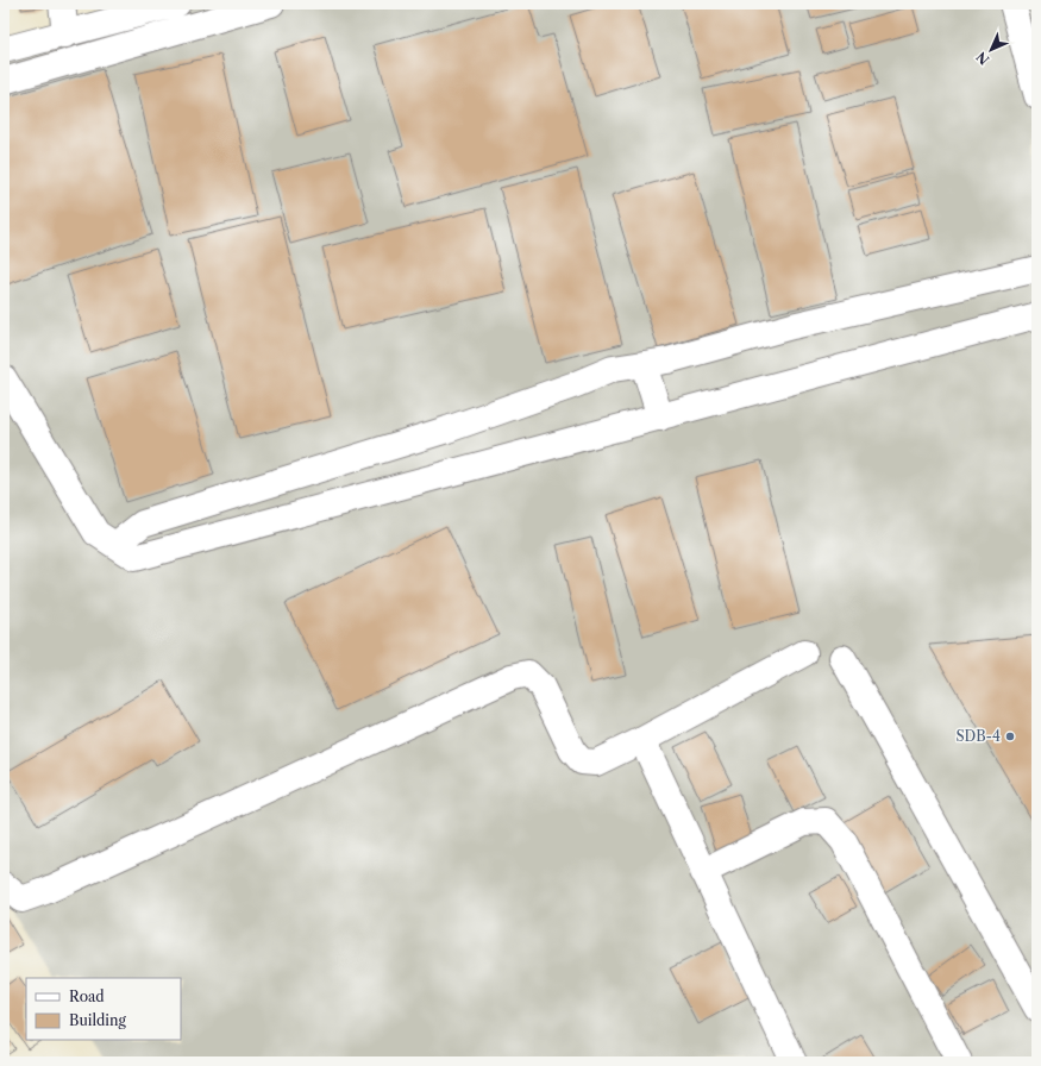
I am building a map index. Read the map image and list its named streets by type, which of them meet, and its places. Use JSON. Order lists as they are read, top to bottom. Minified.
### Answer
{"places":["SDB-4"],"legend":["Road","Building"],"north":"bottom left"}
